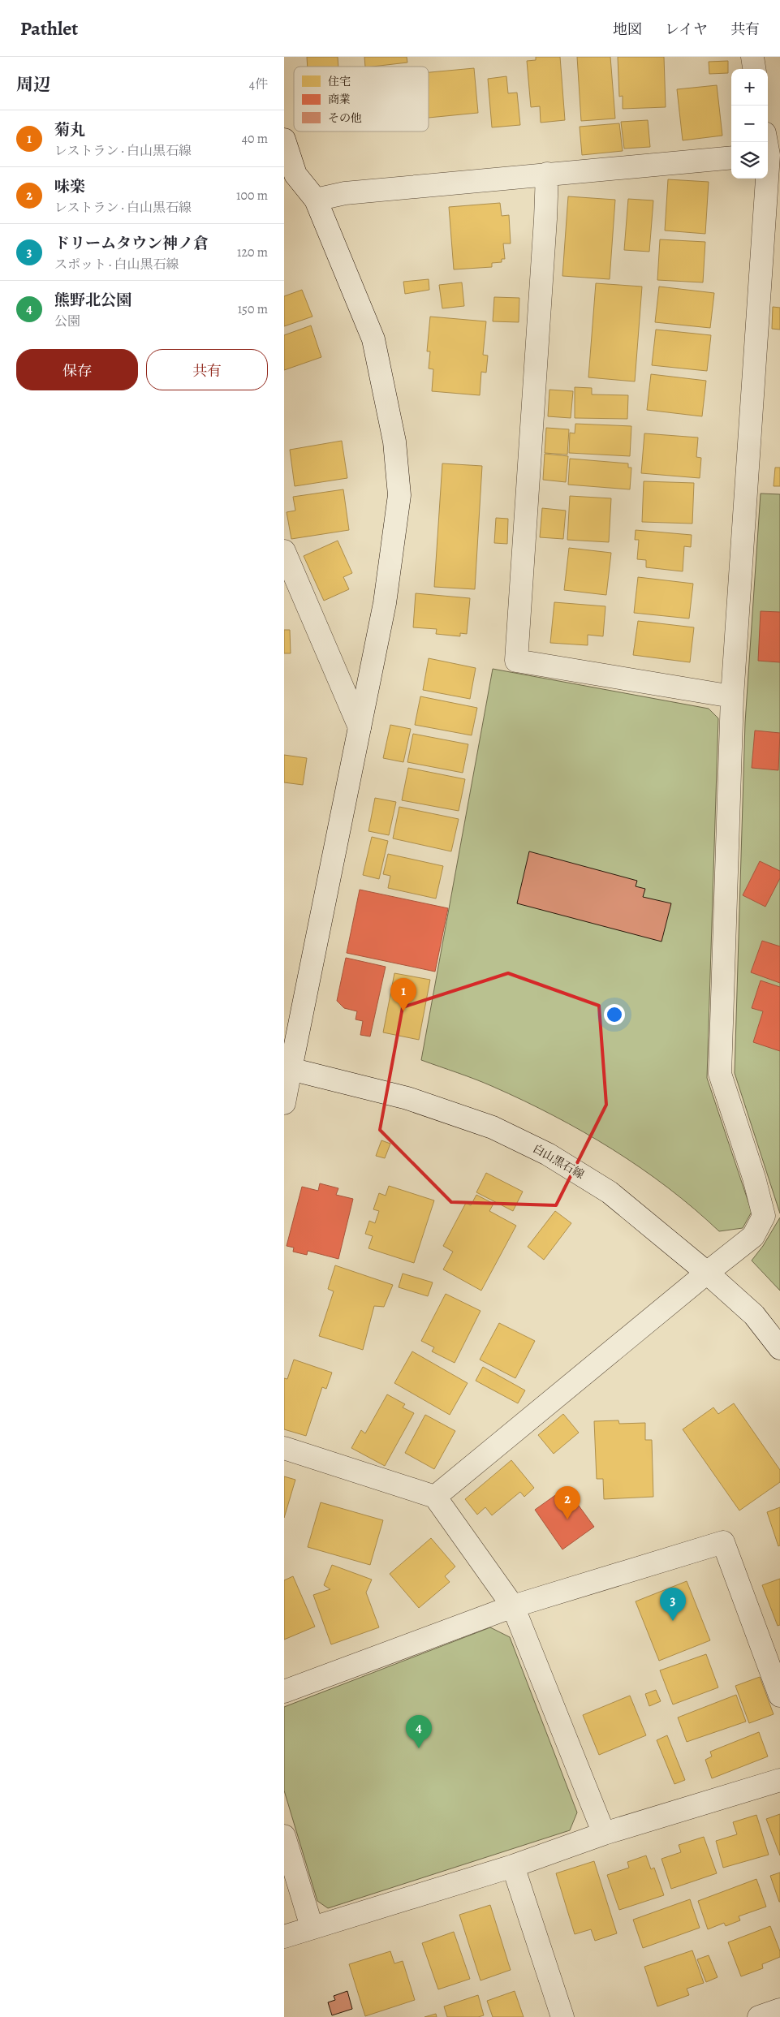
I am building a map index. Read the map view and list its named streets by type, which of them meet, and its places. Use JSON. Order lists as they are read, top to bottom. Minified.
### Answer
{"streets":{"street":["白山黒石線"]},"legend":["住宅","商業","その他"],"page":{"header":"Pathlet","nav":["地図","レイヤ","共有"],"heading":["周辺","4件"],"map_buttons":["+","−"],"list":[{"mark":"1","name":"菊丸","note":"レストラン · 白山黒石線","value":"40 m"},{"mark":"2","name":"味楽","note":"レストラン · 白山黒石線","value":"100 m"},{"mark":"3","name":"ドリームタウン神ノ倉","note":"スポット · 白山黒石線","value":"120 m"},{"mark":"4","name":"熊野北公園","note":"公園","value":"150 m"}],"buttons":["保存","共有"],"pins":["1","2","3","4"]}}
